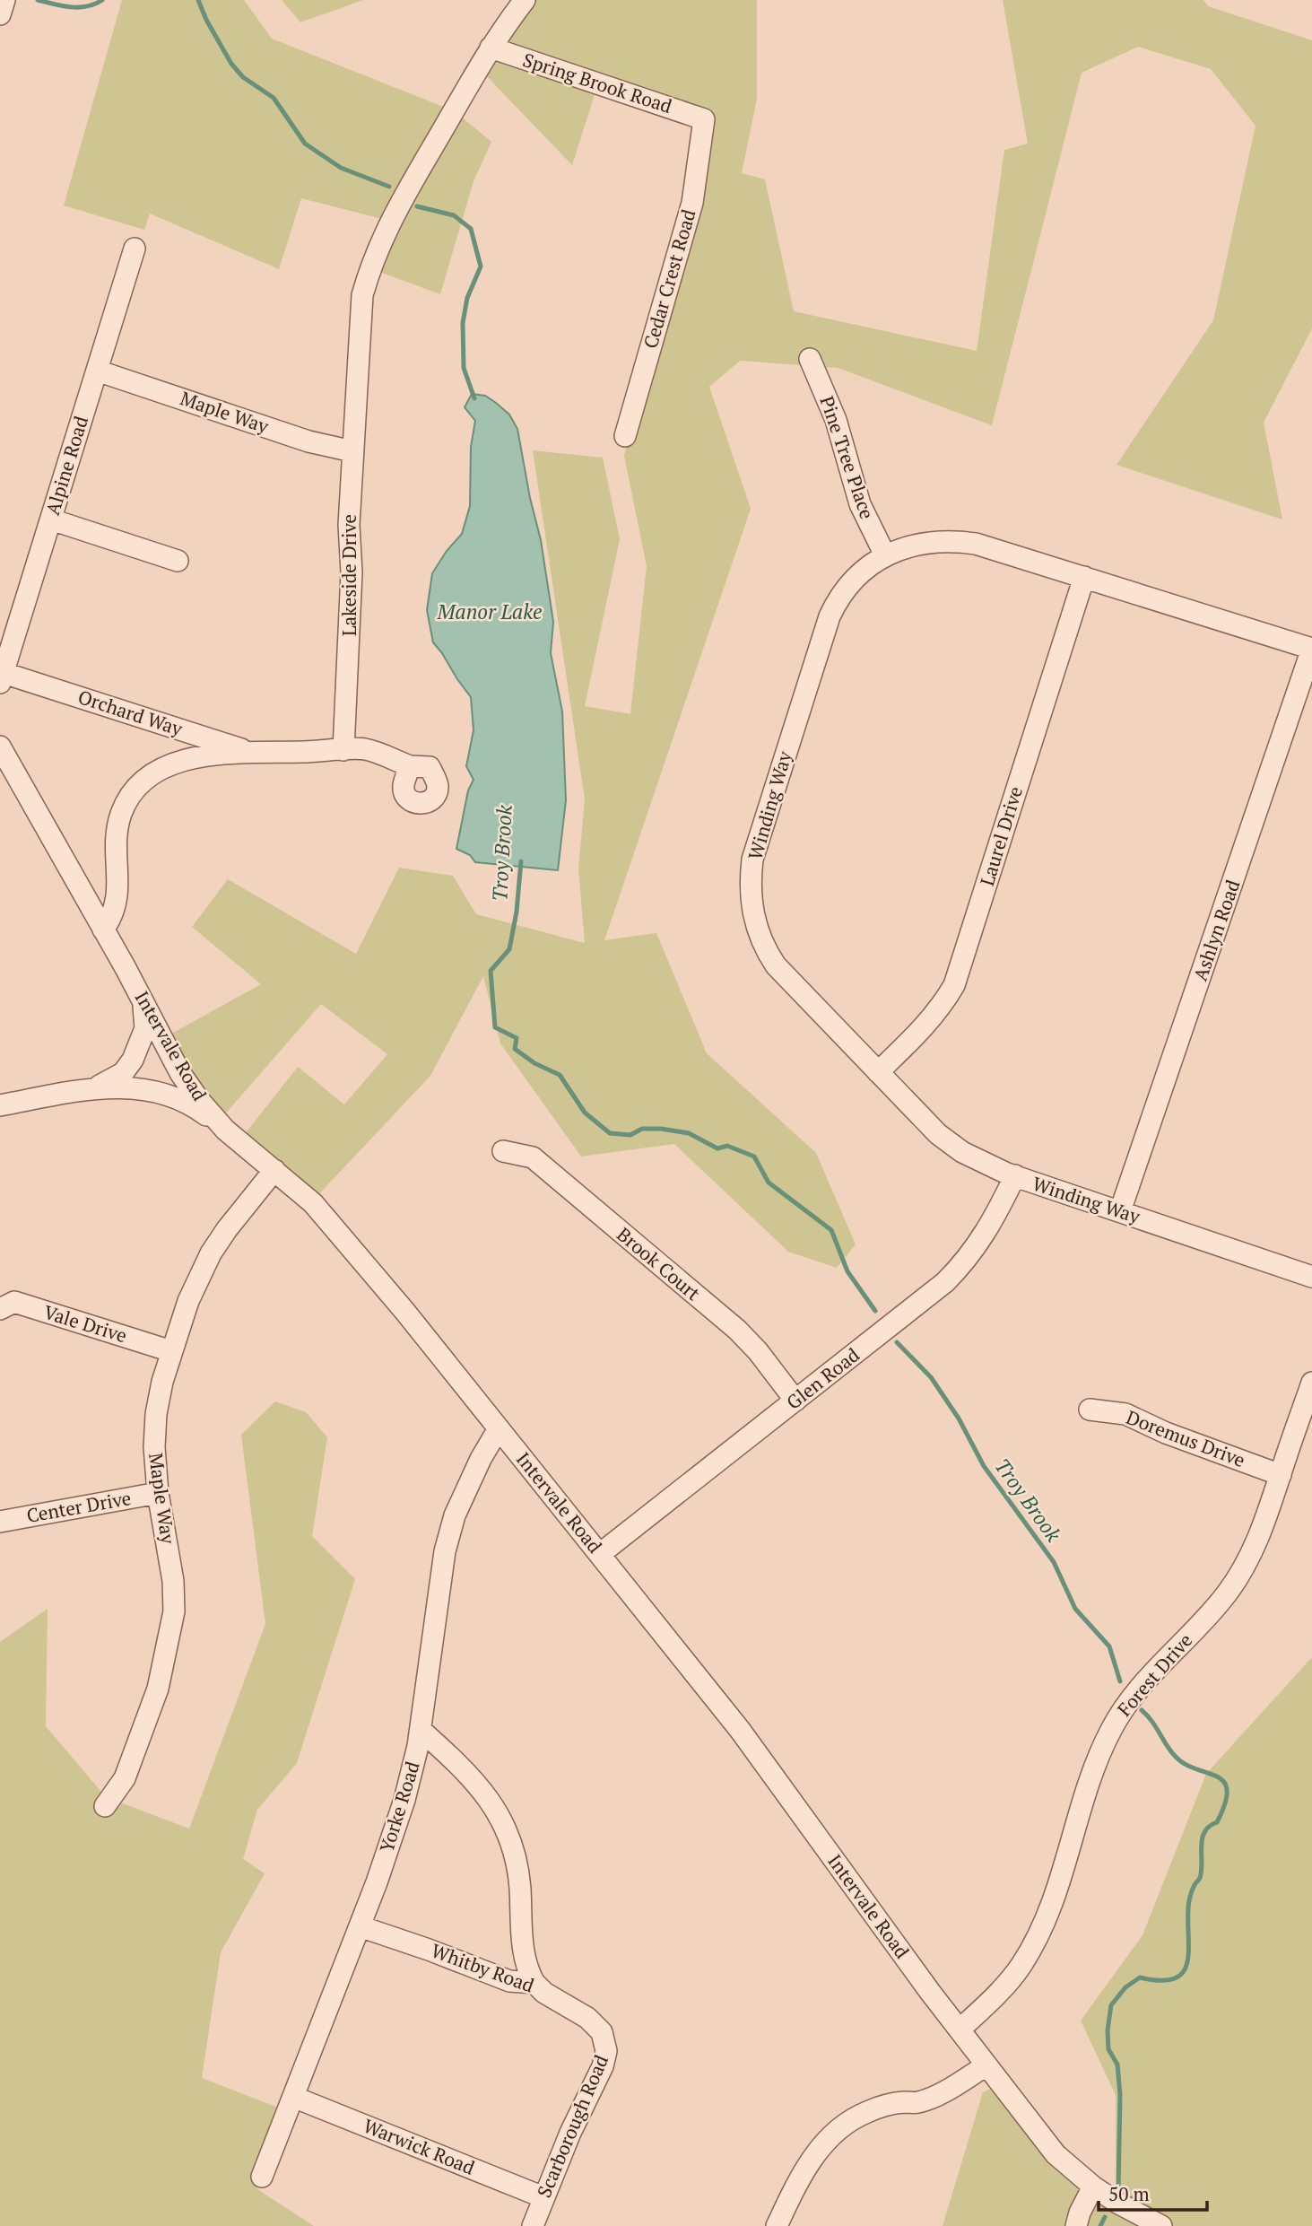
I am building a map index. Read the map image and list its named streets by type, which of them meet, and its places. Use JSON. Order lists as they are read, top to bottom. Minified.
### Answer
{"streets":{"street":["Spring Brook Road","Cedar Crest Road","Maple Way","Pine Tree Place","Alpine Road","Lakeside Drive","Orchard Way","Winding Way","Laurel Drive","Ashlyn Road","Intervale Road","Brook Court","Vale Drive","Glen Road","Doremus Drive","Center Drive","Forest Drive","Yorke Road","Whitby Road","Scarborough Road","Warwick Road"]},"crossings":[["Spring Brook Road","Cedar Crest Road"],["Spring Brook Road","Lakeside Drive"],["Maple Way","Alpine Road"],["Maple Way","Lakeside Drive"],["Maple Way","Intervale Road"],["Maple Way","Vale Drive"],["Maple Way","Center Drive"],["Pine Tree Place","Winding Way"],["Alpine Road","Orchard Way"],["Winding Way","Laurel Drive"],["Winding Way","Ashlyn Road"],["Winding Way","Glen Road"],["Intervale Road","Glen Road"],["Intervale Road","Forest Drive"],["Intervale Road","Yorke Road"],["Brook Court","Glen Road"],["Doremus Drive","Forest Drive"],["Yorke Road","Whitby Road"],["Yorke Road","Warwick Road"],["Whitby Road","Scarborough Road"],["Scarborough Road","Warwick Road"]],"water":["Manor Lake","Troy Brook"],"scale_bar":"50 m"}
